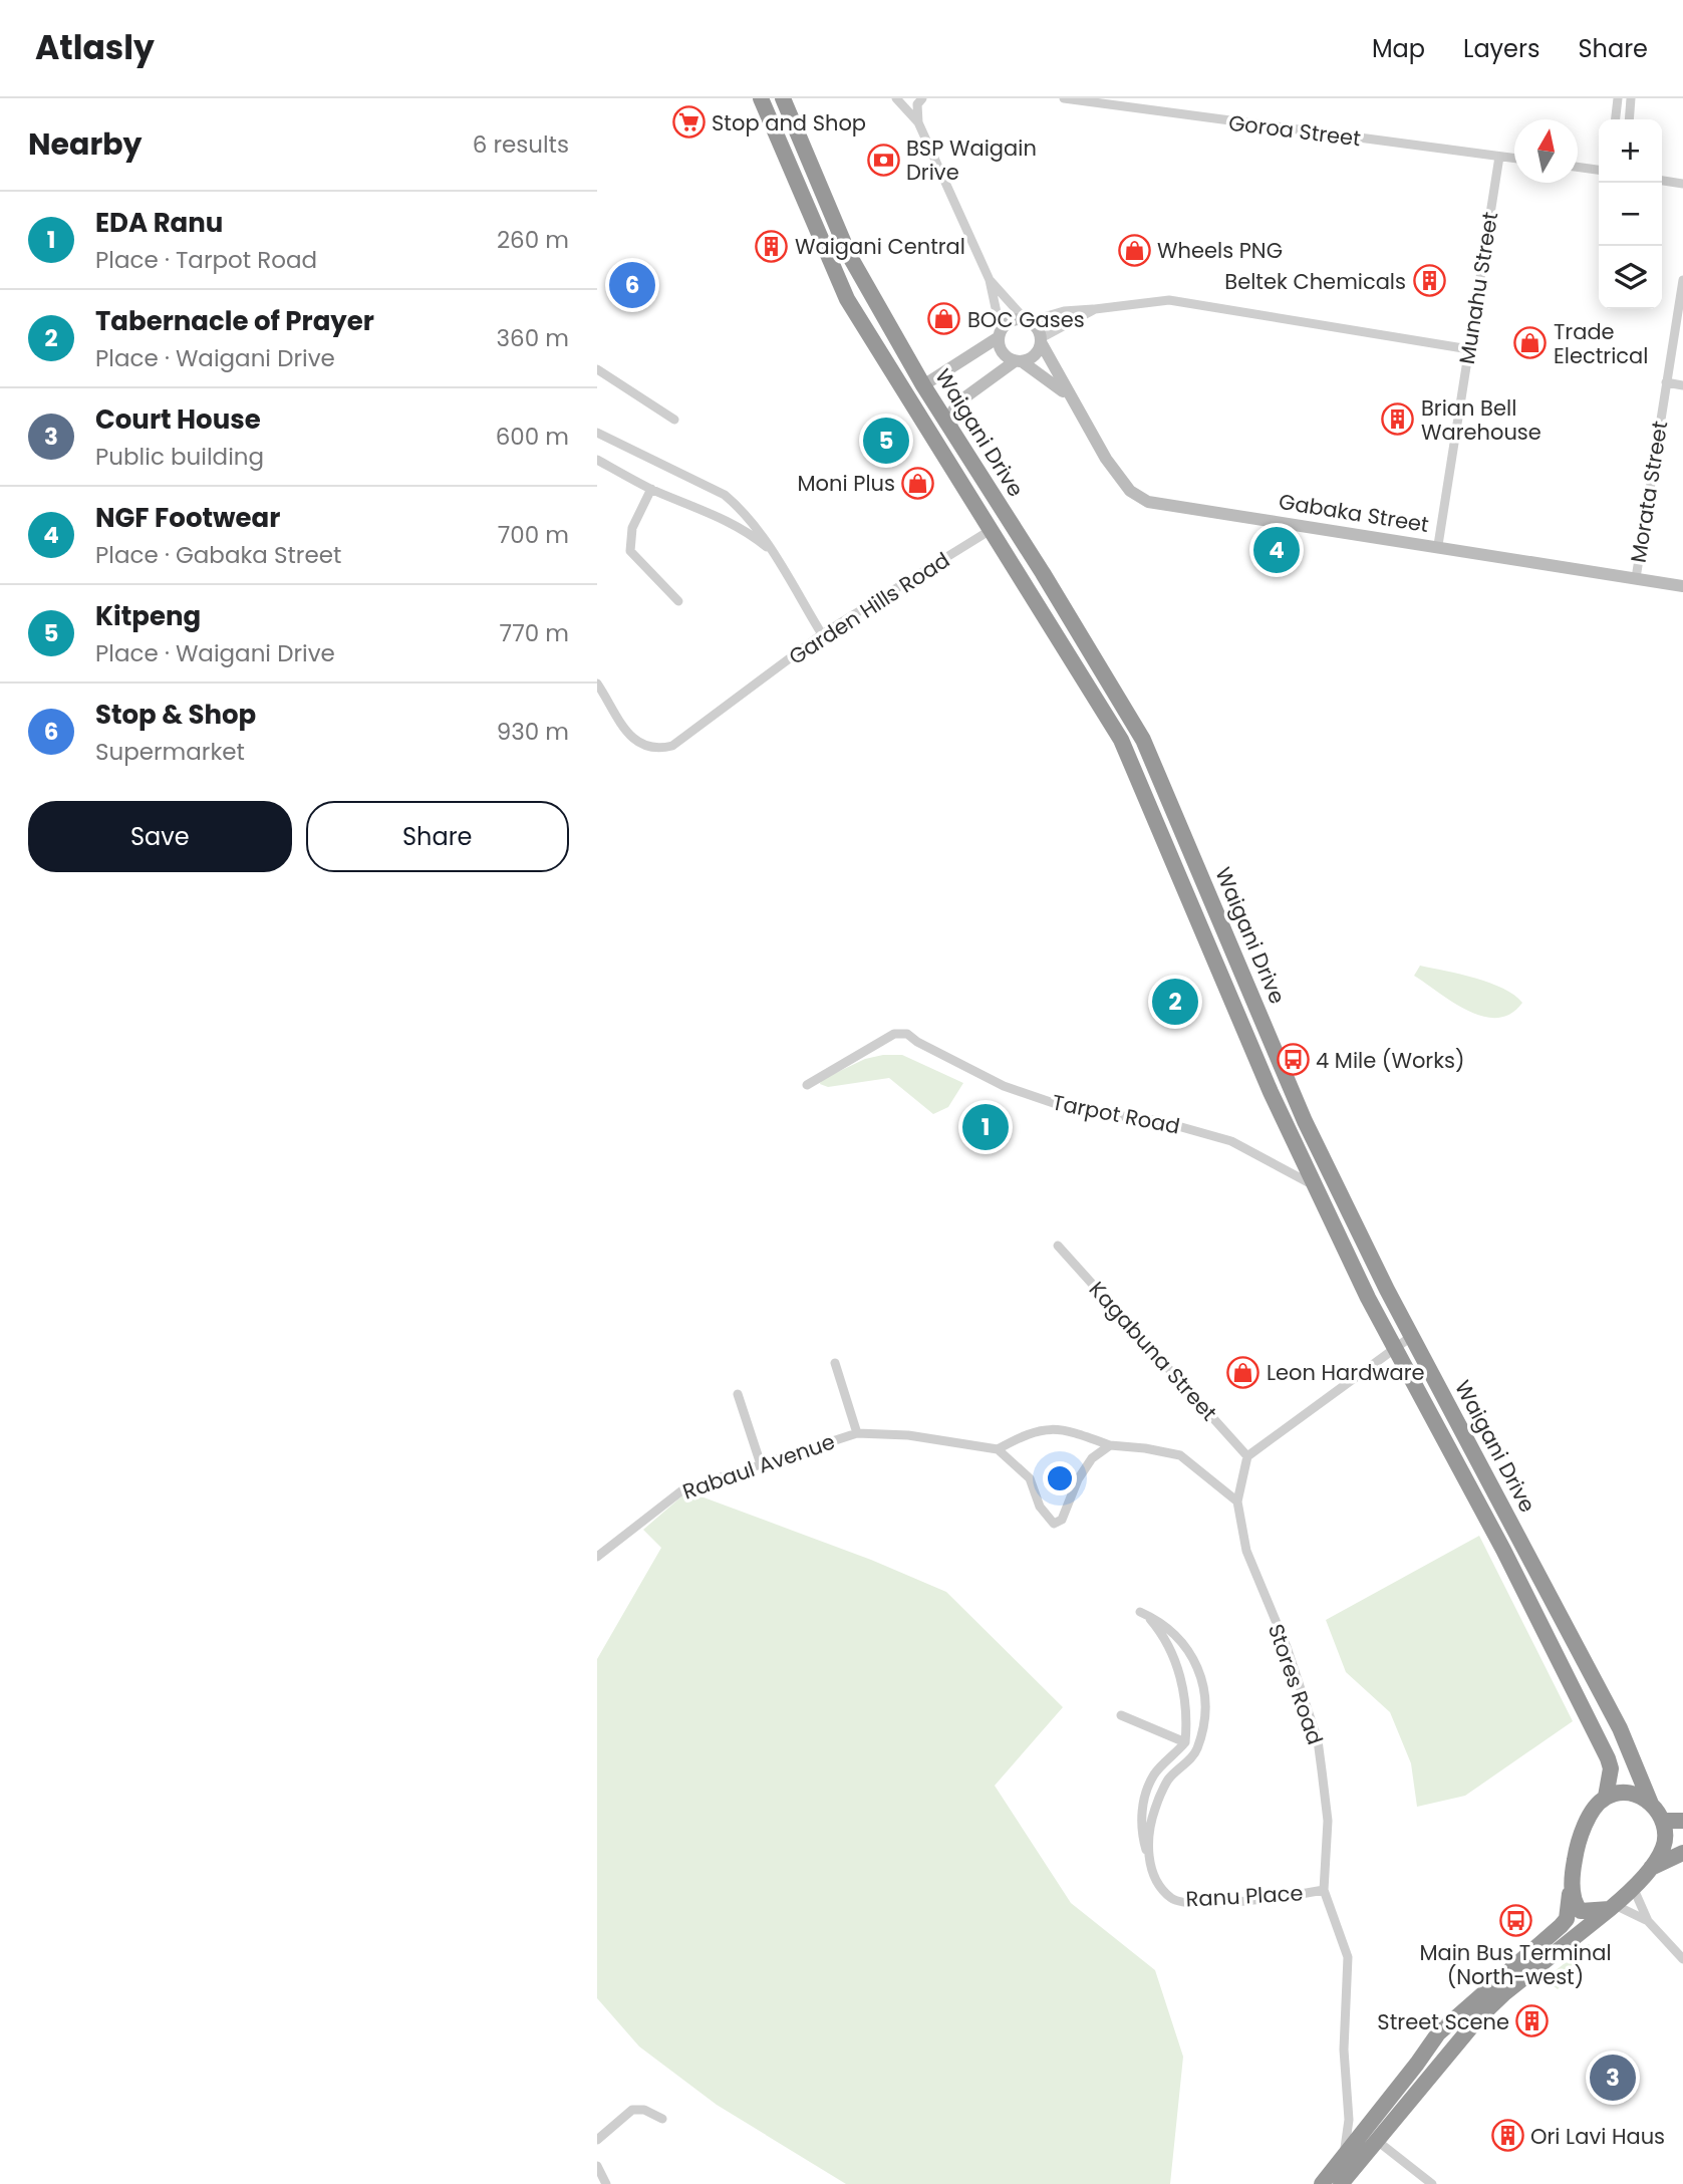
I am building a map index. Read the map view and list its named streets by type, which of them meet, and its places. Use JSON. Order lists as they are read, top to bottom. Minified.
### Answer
{"streets":{"highway":["Waigani Drive"],"street":["Goroa Street","Munahu Street","Morata Street","Gabaka Street","Garden Hills Road","Tarpot Road","Kagabuna Street","Rabaul Avenue","Stores Road","Ranu Place"]},"crossings":[["Goroa Street","Munahu Street"],["Munahu Street","Gabaka Street"],["Waigani Drive","Garden Hills Road"],["Waigani Drive","Tarpot Road"],["Morata Street","Gabaka Street"],["Kagabuna Street","Stores Road"],["Stores Road","Ranu Place"]],"places":{"supermarket":["Stop and Shop"],"bank":["BSP Waigain Drive"],"building":["Waigani Central","Beltek Chemicals","Brian Bell Warehouse","Street Scene","Ori Lavi Haus"],"shop":["Wheels PNG","BOC Gases","Trade Electrical","Moni Plus","Leon Hardware"],"bus stop":["4 Mile (Works)","Main Bus Terminal (North-west)"]},"north":"top","page":{"header":"Atlasly","nav":["Map","Layers","Share"],"heading":["Nearby","6 results"],"map_buttons":["+","−"],"list":[{"mark":"1","name":"EDA Ranu","note":"Place · Tarpot Road","value":"260 m"},{"mark":"2","name":"Tabernacle of Prayer","note":"Place · Waigani Drive","value":"360 m"},{"mark":"3","name":"Court House","note":"Public building","value":"600 m"},{"mark":"4","name":"NGF Footwear","note":"Place · Gabaka Street","value":"700 m"},{"mark":"5","name":"Kitpeng","note":"Place · Waigani Drive","value":"770 m"},{"mark":"6","name":"Stop & Shop","note":"Supermarket","value":"930 m"}],"pins":["6","5","4","2","1","3"],"buttons":["Save","Share"]}}
